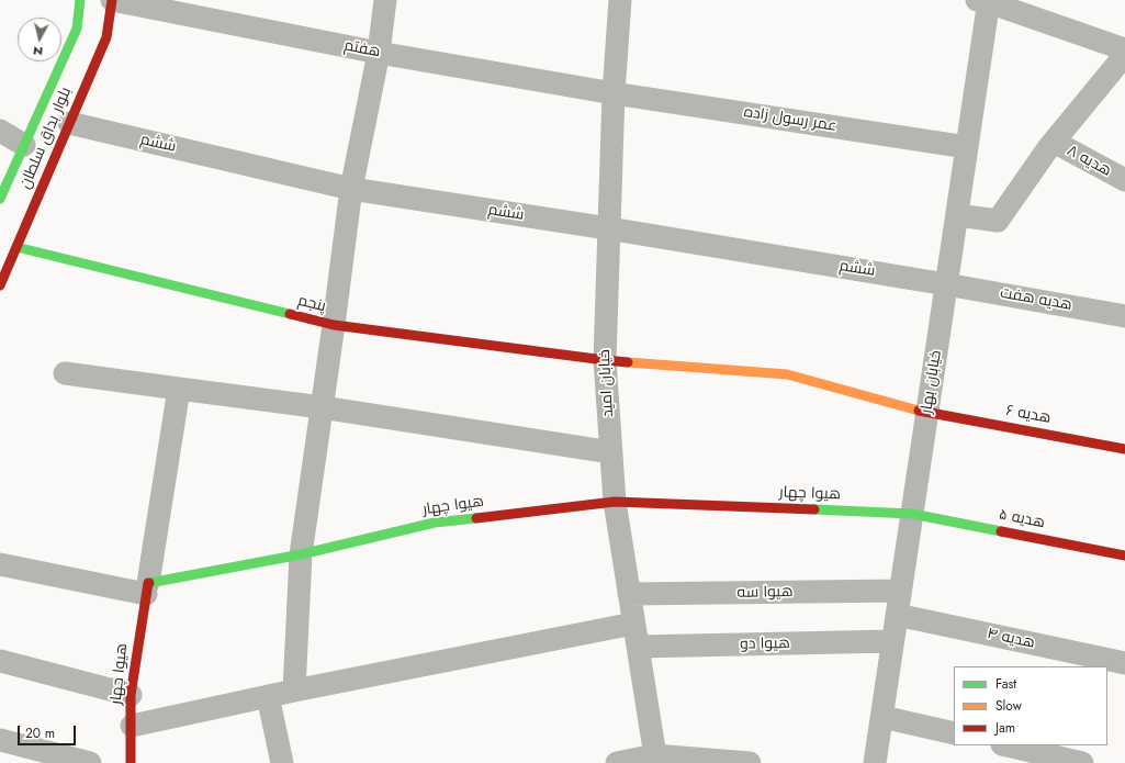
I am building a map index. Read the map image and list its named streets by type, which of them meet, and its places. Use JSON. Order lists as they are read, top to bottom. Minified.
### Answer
{"streets":{"street":["هفتم","عمر رسول زاده","بلوار بداق سلطان","ششم","هدیه ۸","هدیه هفت","پنجم","خیابان بهار","خیابان امید","هدیه ۶","هیوا چهار","هدیه ۵","هیوا سه","هدیه ۴","هیوا دو"]},"crossings":[["هفتم","عمر رسول زاده"],["هفتم","بلوار بداق سلطان"],["هفتم","خیابان امید"],["عمر رسول زاده","خیابان بهار"],["عمر رسول زاده","خیابان امید"],["بلوار بداق سلطان","ششم"],["بلوار بداق سلطان","پنجم"],["ششم","هدیه هفت"],["ششم","خیابان بهار"],["ششم","خیابان امید"],["هدیه هفت","خیابان بهار"],["پنجم","خیابان بهار"],["پنجم","خیابان امید"],["پنجم","هدیه ۶"],["خیابان بهار","هدیه ۶"],["خیابان بهار","هیوا چهار"],["خیابان بهار","هدیه ۵"],["خیابان بهار","هیوا سه"],["خیابان بهار","هدیه ۴"],["خیابان بهار","هیوا دو"],["خیابان امید","هیوا چهار"],["خیابان امید","هیوا سه"],["خیابان امید","هیوا دو"],["هیوا چهار","هدیه ۵"]],"legend":["Fast","Slow","Jam"],"scale_bar":"20 m","north":"bottom"}
